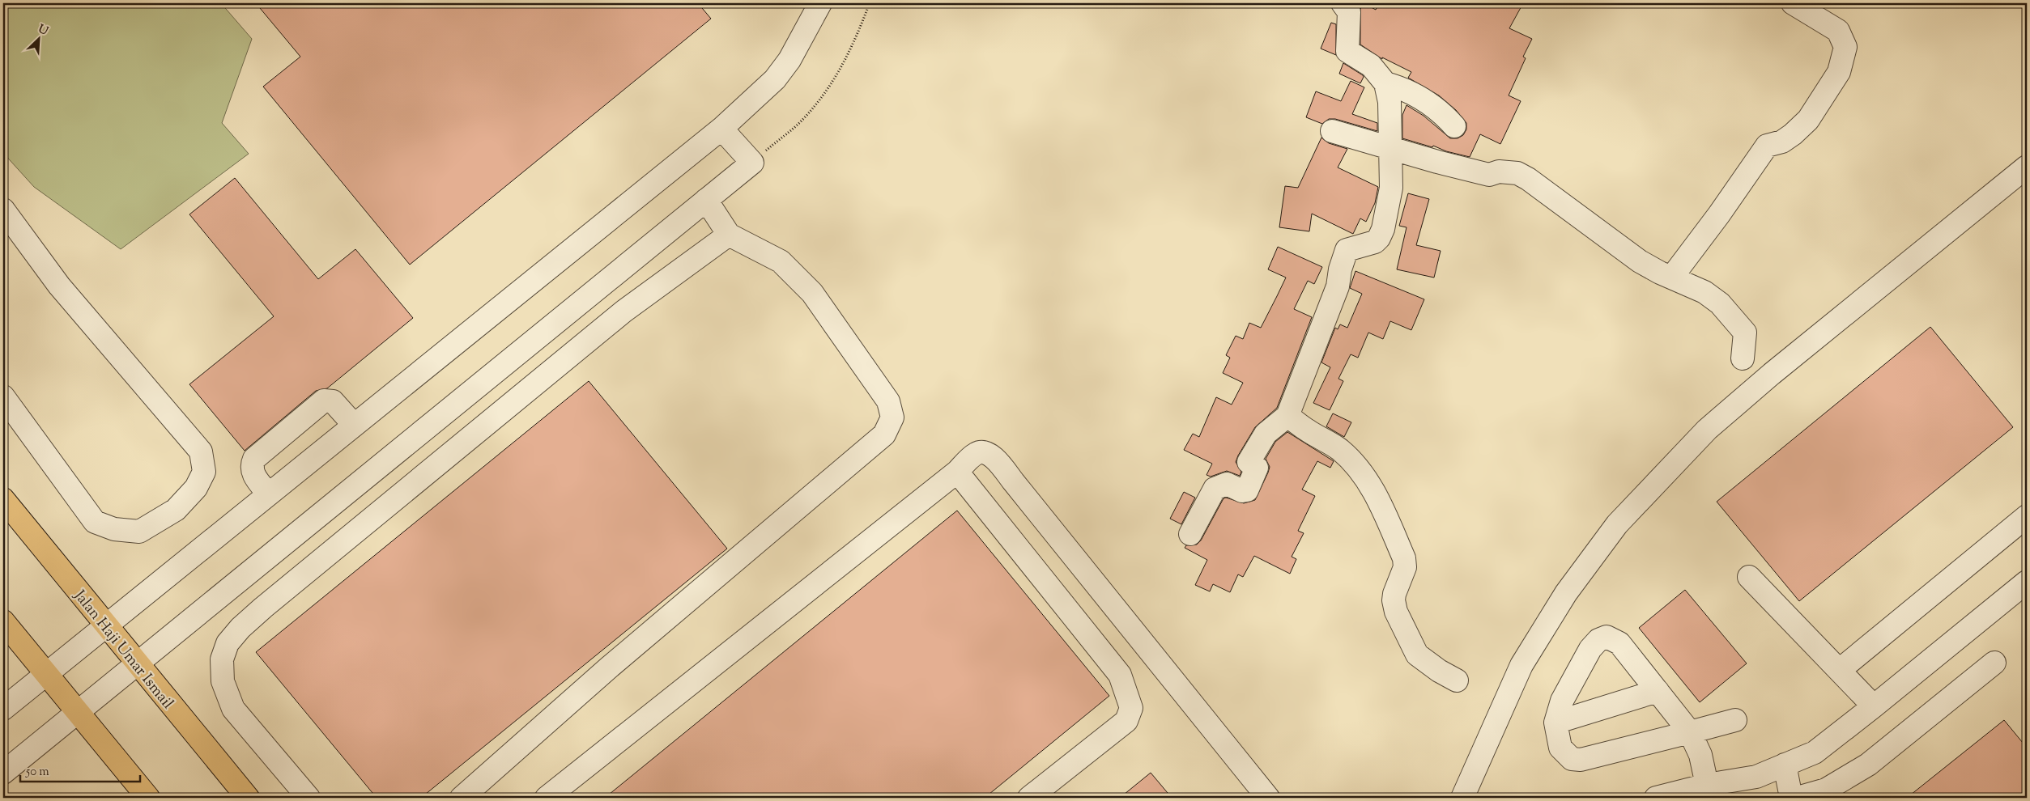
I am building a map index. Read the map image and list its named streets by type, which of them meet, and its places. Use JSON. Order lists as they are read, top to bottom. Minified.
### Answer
{"streets":{"main road":["Jalan Haji Umar Ismail"]},"scale_bar":"50 m","north":"top right"}
